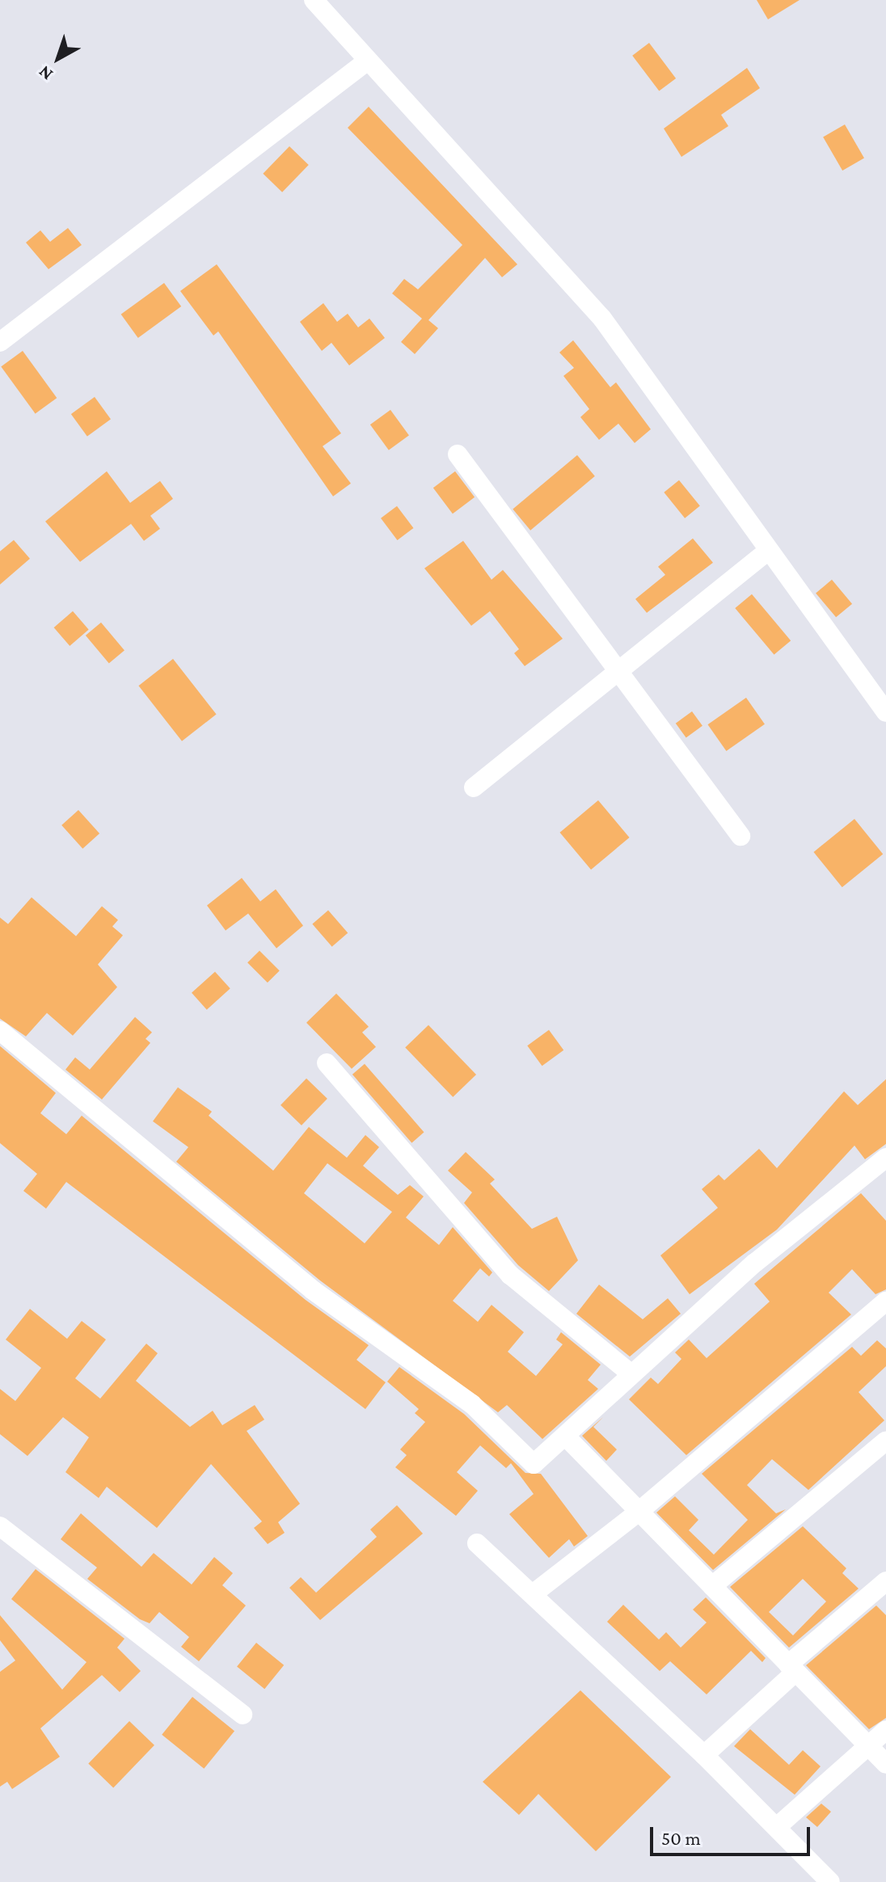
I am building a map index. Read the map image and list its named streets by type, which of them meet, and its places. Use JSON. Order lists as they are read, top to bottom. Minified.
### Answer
{"scale_bar":"50 m","north":"bottom left"}
